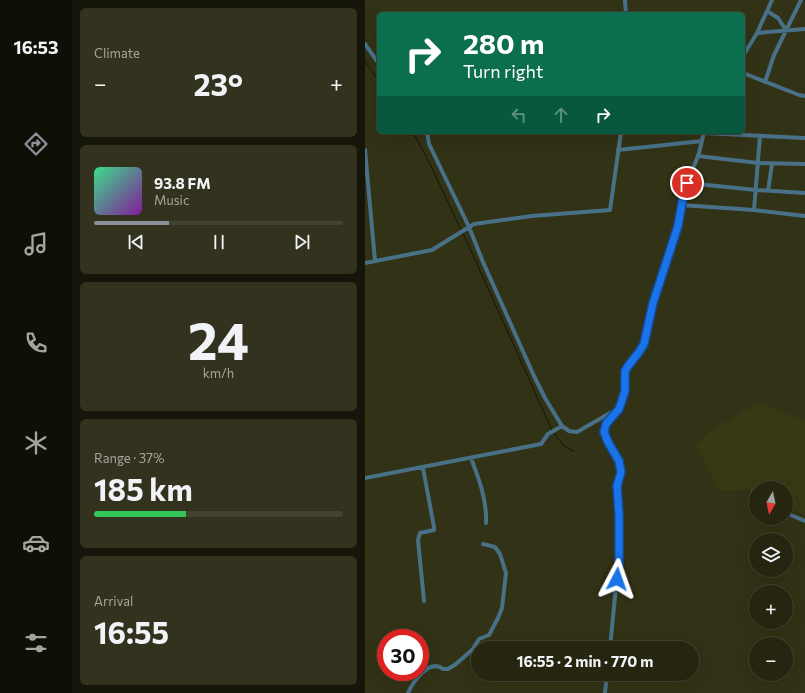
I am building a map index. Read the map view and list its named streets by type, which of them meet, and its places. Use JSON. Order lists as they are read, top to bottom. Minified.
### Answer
{"north":"bottom","page":{"tabs":"16:53","tile":["Climate",["24","km/h"],["Range · 37%","185 km"],["Arrival","16:55"]],"turn":["280 m","Turn right"],"heat":["−","23°","+"],"song":["93.8 FM","Music"],"map_buttons":["+","−"],"limit":"30","trip":"16:55 · 2 min · 770 m"}}
